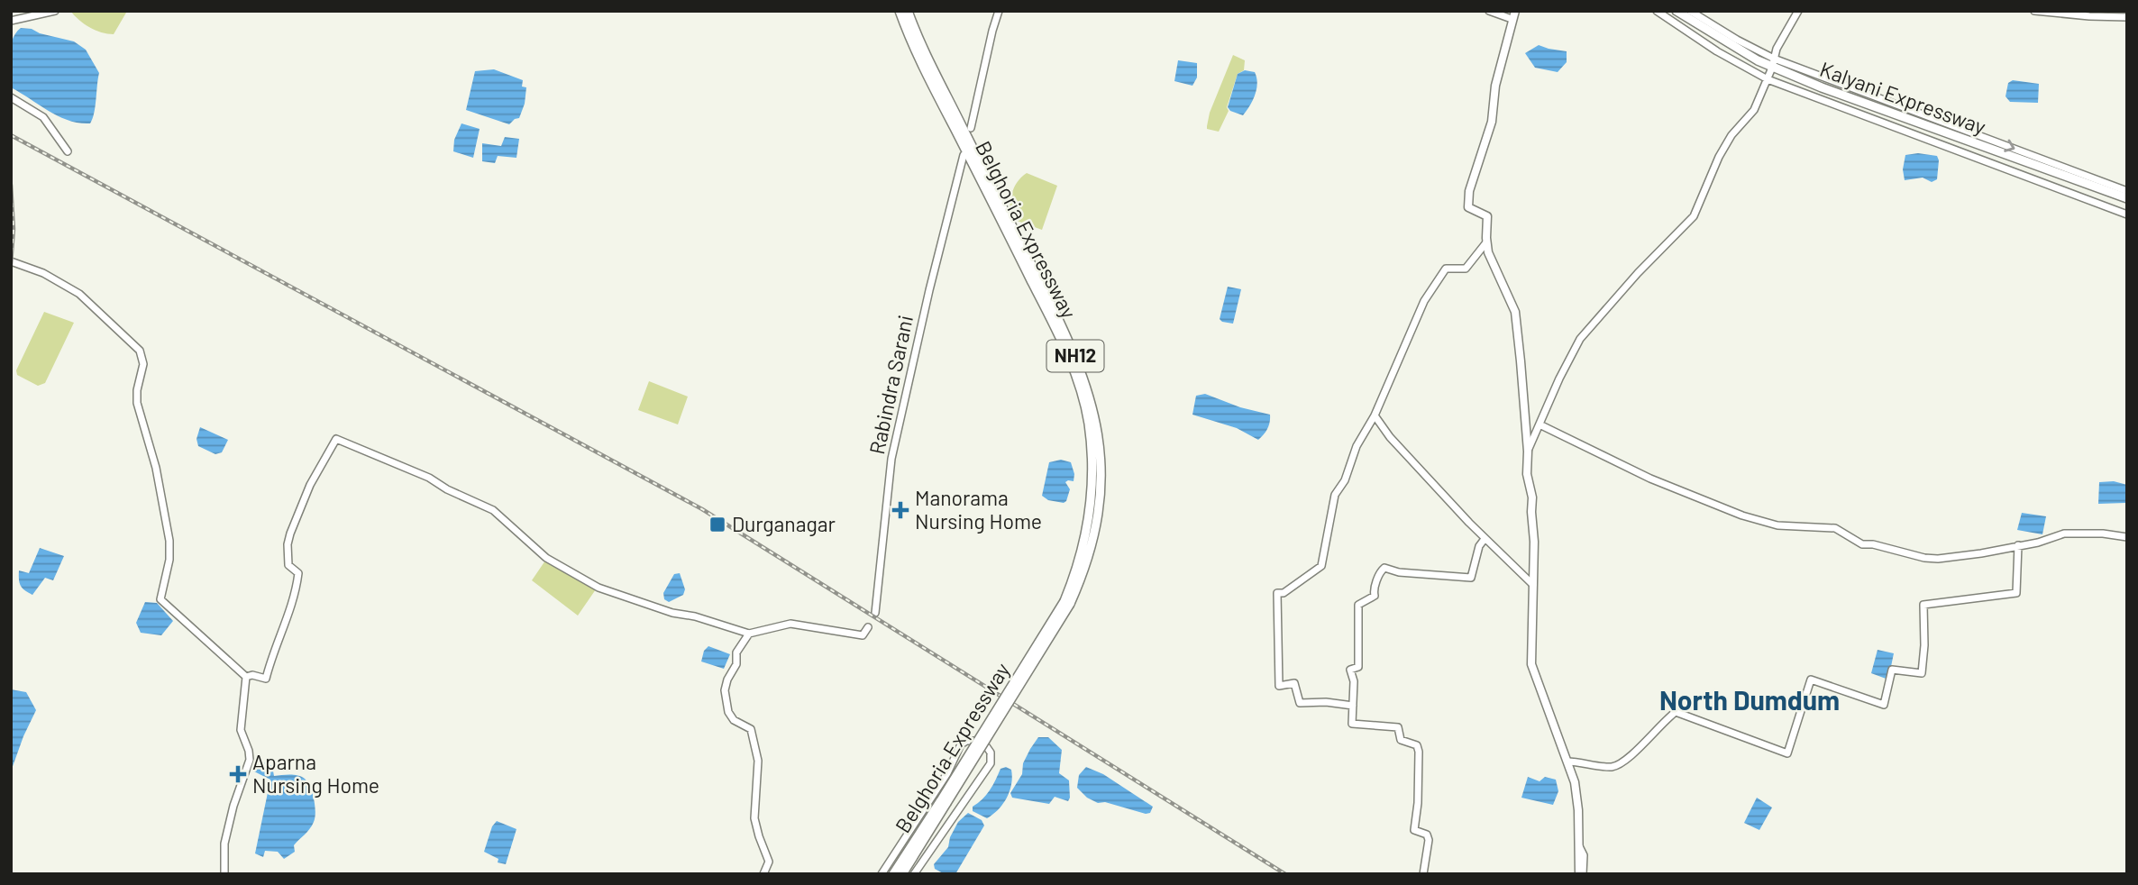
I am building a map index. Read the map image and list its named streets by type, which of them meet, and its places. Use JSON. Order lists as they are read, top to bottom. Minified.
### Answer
{"streets":{"highway":["Kalyani Expressway","Belghoria Expressway","NH12"],"street":["Rabindra Sarani"]},"districts":["North Dumdum"],"places":{"health":["Manorama Nursing Home","Aparna Nursing Home"],"transit":["Durganagar"]}}
